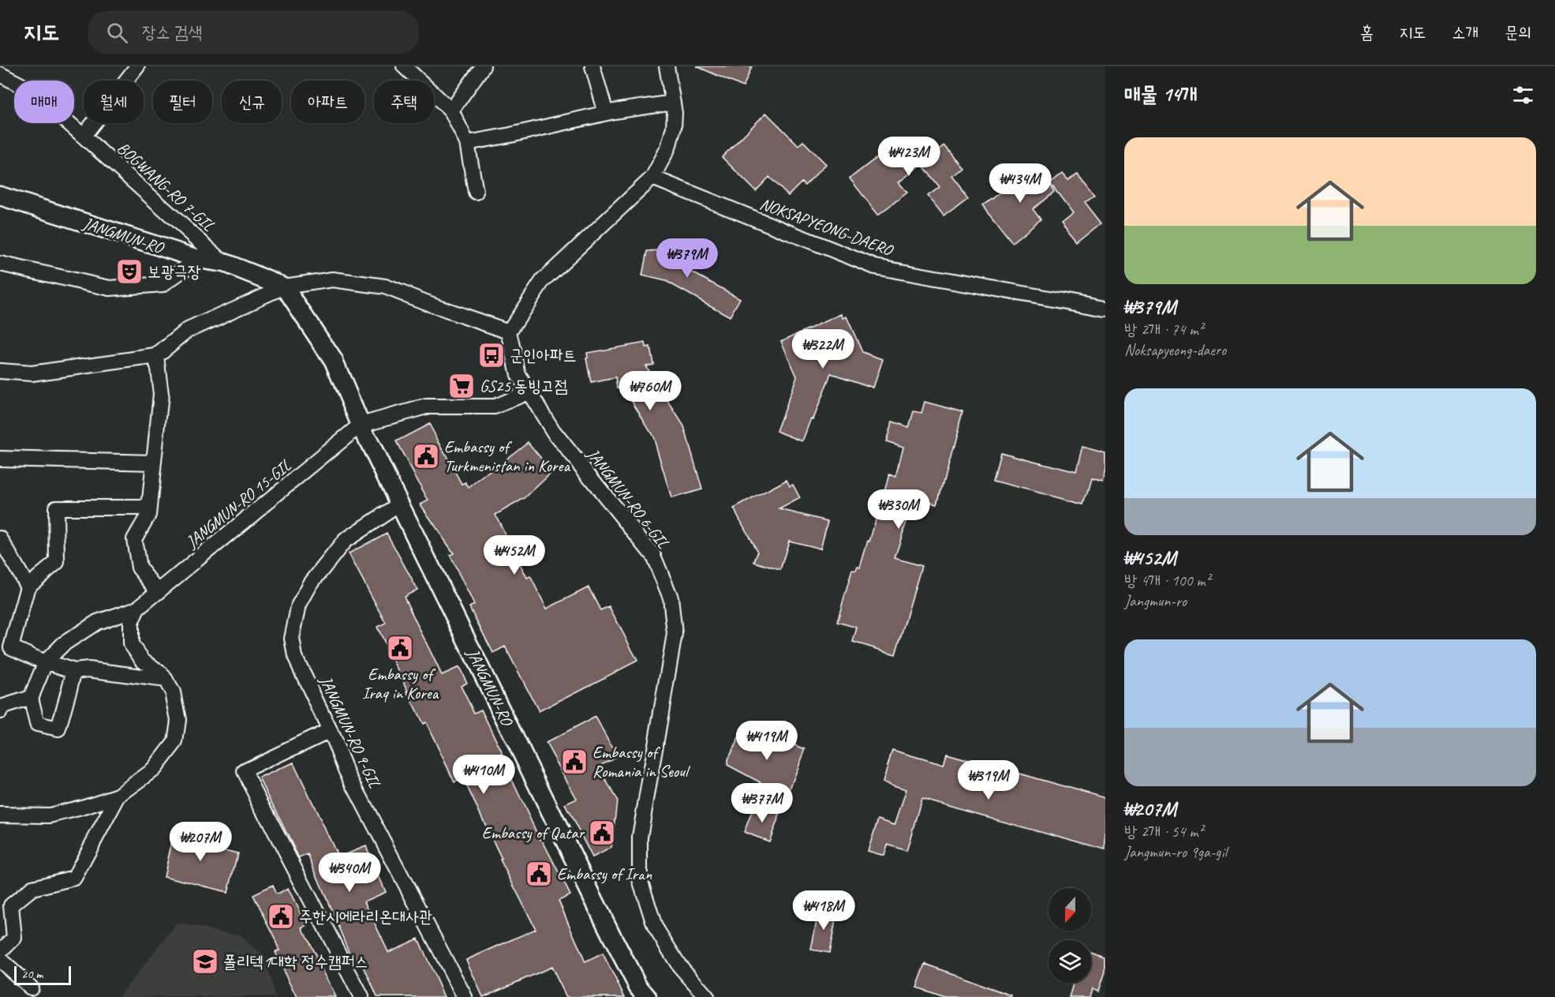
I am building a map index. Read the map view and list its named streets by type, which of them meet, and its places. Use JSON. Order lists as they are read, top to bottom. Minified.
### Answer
{"streets":{"street":["BOGWANG-RO 7-GIL","NOKSAPYEONG-DAERO","JANGMUN-RO","JANGMUN-RO 6-GIL","JANGMUN-RO 15-GIL","JANGMUN-RO 9-GIL"]},"crossings":[["BOGWANG-RO 7-GIL","JANGMUN-RO"],["JANGMUN-RO","JANGMUN-RO 15-GIL"],["JANGMUN-RO","JANGMUN-RO 9-GIL"]],"places":{"theatre":["보광극장"],"bus stop":["군인아파트"],"supermarket":["GS25 동빙고점"],"public building":["Embassy of Turkmenistan in Korea","Embassy of Iraq in Korea","Embassy of Romania in Seoul","Embassy of Qatar","Embassy of Iran","주한시에라리온대사관"],"school or university":["폴리텍1대학 정수캠퍼스"]},"scale_bar":"20 m","north":"bottom","page":{"header":"지도","search":"장소 검색","nav":["홈","지도","소개","문의"],"heading":"매물 14개","chip":["매매","월세","필터","신규","아파트","주택"],"list":[{"name":"₩379M","note":"방 2개 · 74 m² · Noksapyeong-daero"},{"name":"₩452M","note":"방 4개 · 100 m² · Jangmun-ro"},{"name":"₩207M","note":"방 2개 · 54 m² · Jangmun-ro 9ga-gil"}],"price":["₩423M","₩434M","₩379M","₩322M","₩760M","₩330M","₩452M","₩419M","₩410M","₩319M","₩377M","₩207M","₩340M","₩418M"],"scale":"20 m"}}
